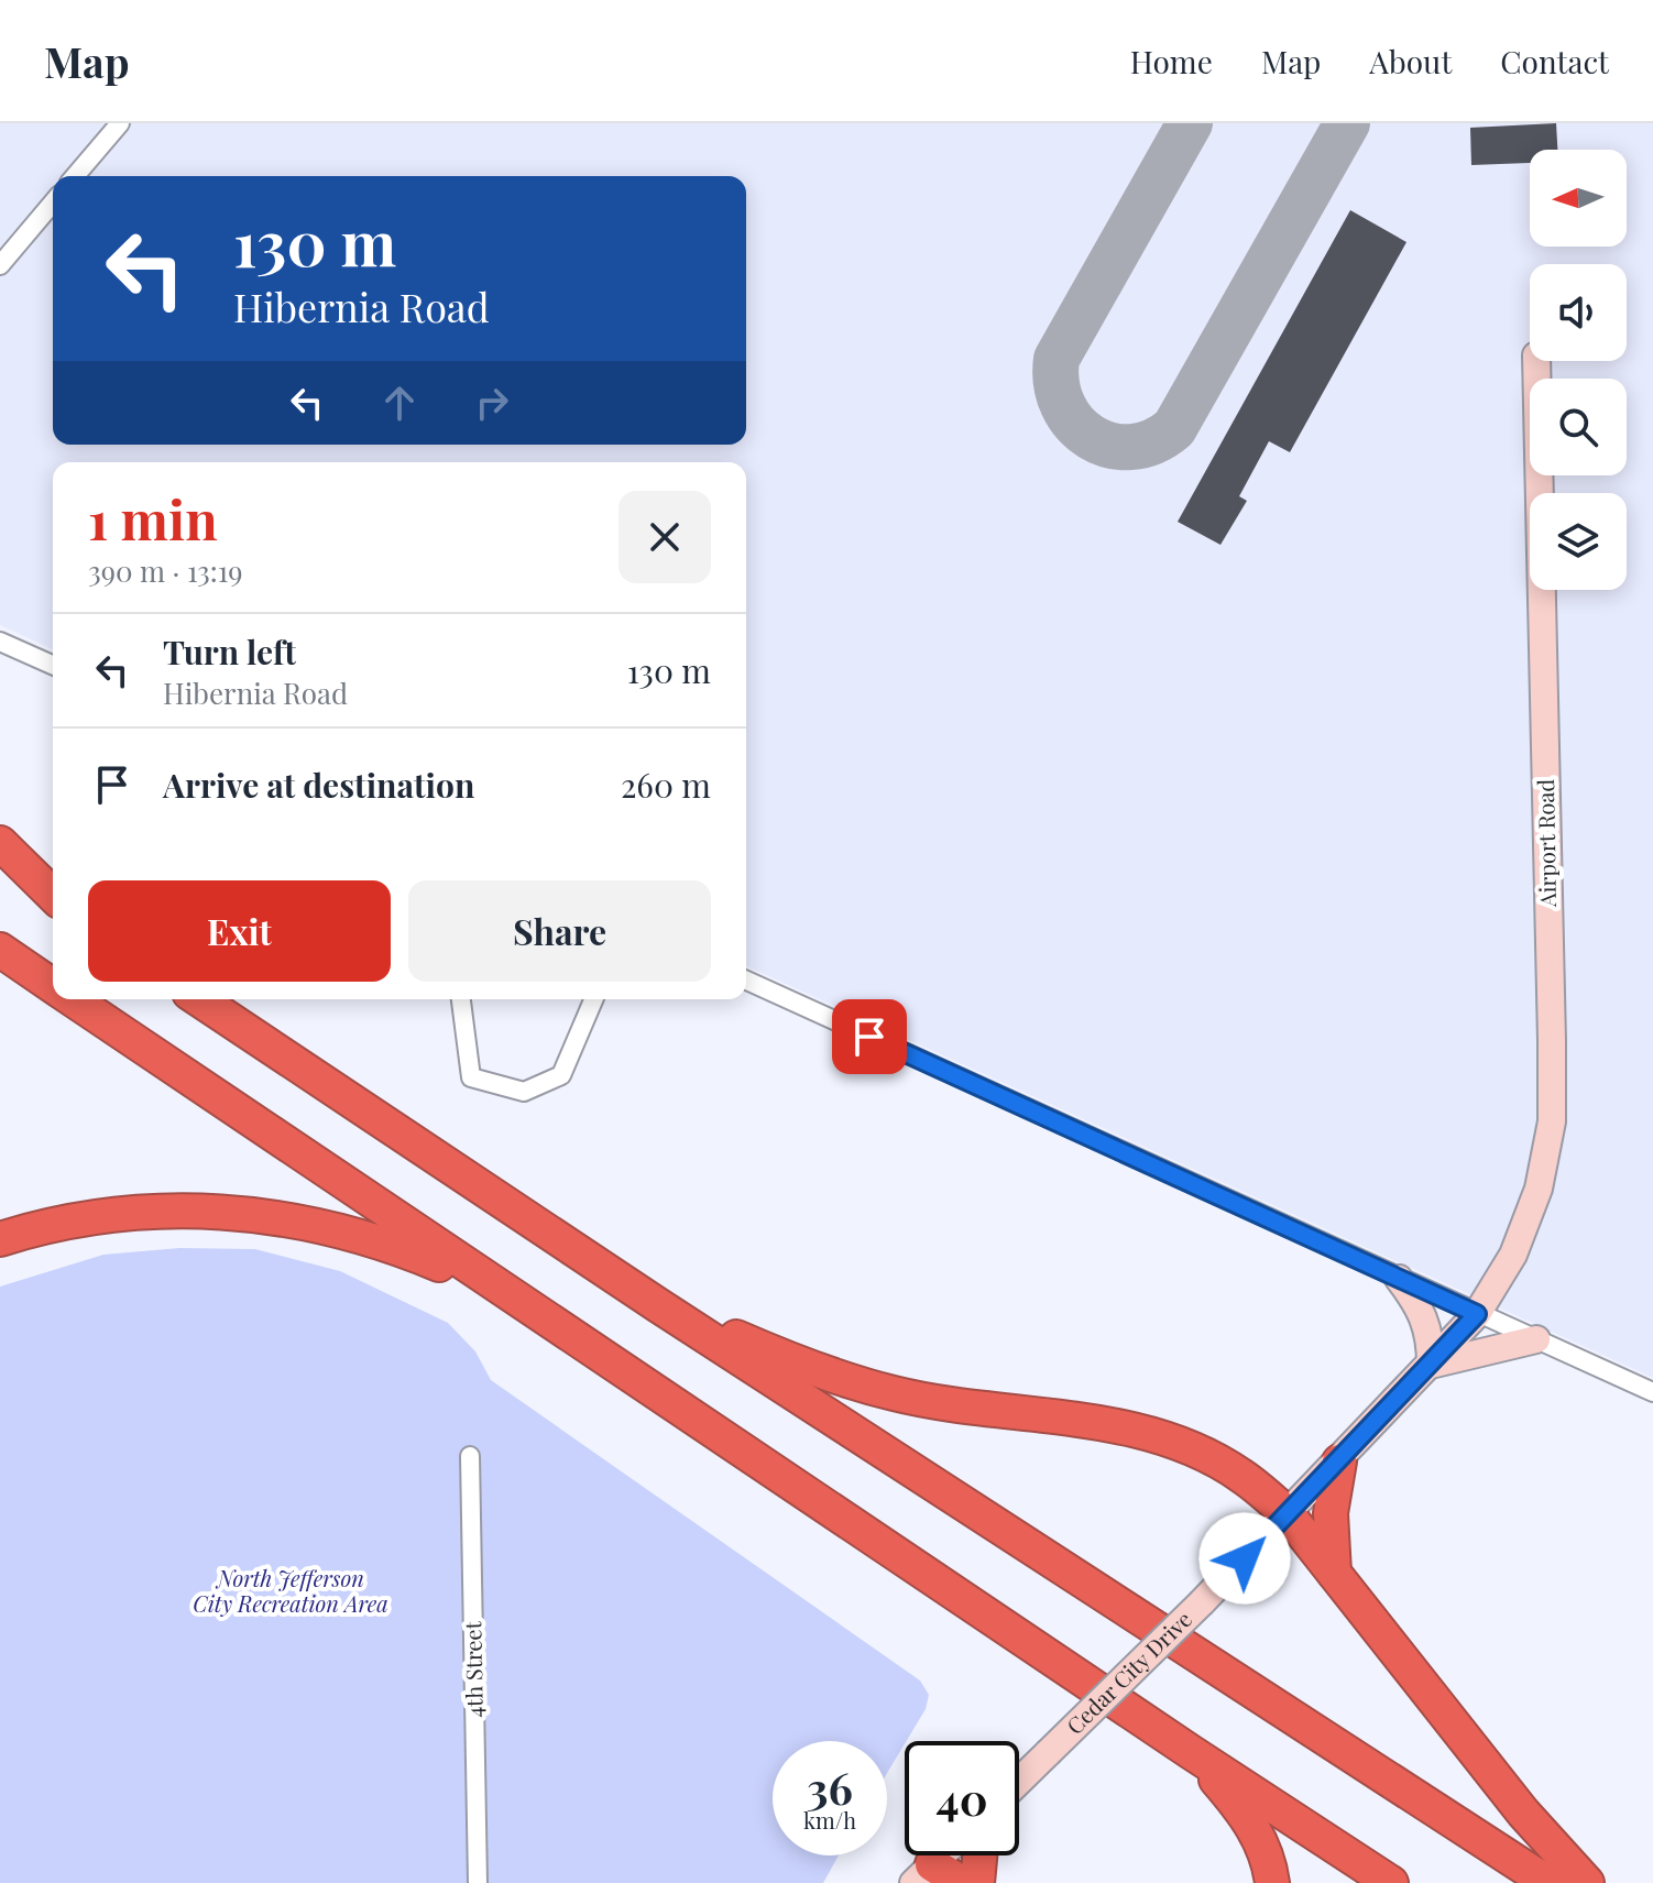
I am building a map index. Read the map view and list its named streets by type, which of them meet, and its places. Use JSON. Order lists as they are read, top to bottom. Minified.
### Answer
{"streets":{"street":["Airport Road","4th Street","Cedar City Drive"]},"crossings":[["Airport Road","Cedar City Drive"]],"parks":["North Jefferson City Recreation Area"],"north":"left","page":{"header":"Map","nav":["Home","Map","About","Contact"],"turn":["130 m","Hibernia Road"],"heading":["1 min","390 m · 13:19"],"list":[{"name":"Turn left","note":"Hibernia Road","value":"130 m"},{"name":"Arrive at destination","value":"260 m"}],"buttons":["Exit","Share"],"speed":"36 km/h","limit":"40"}}
